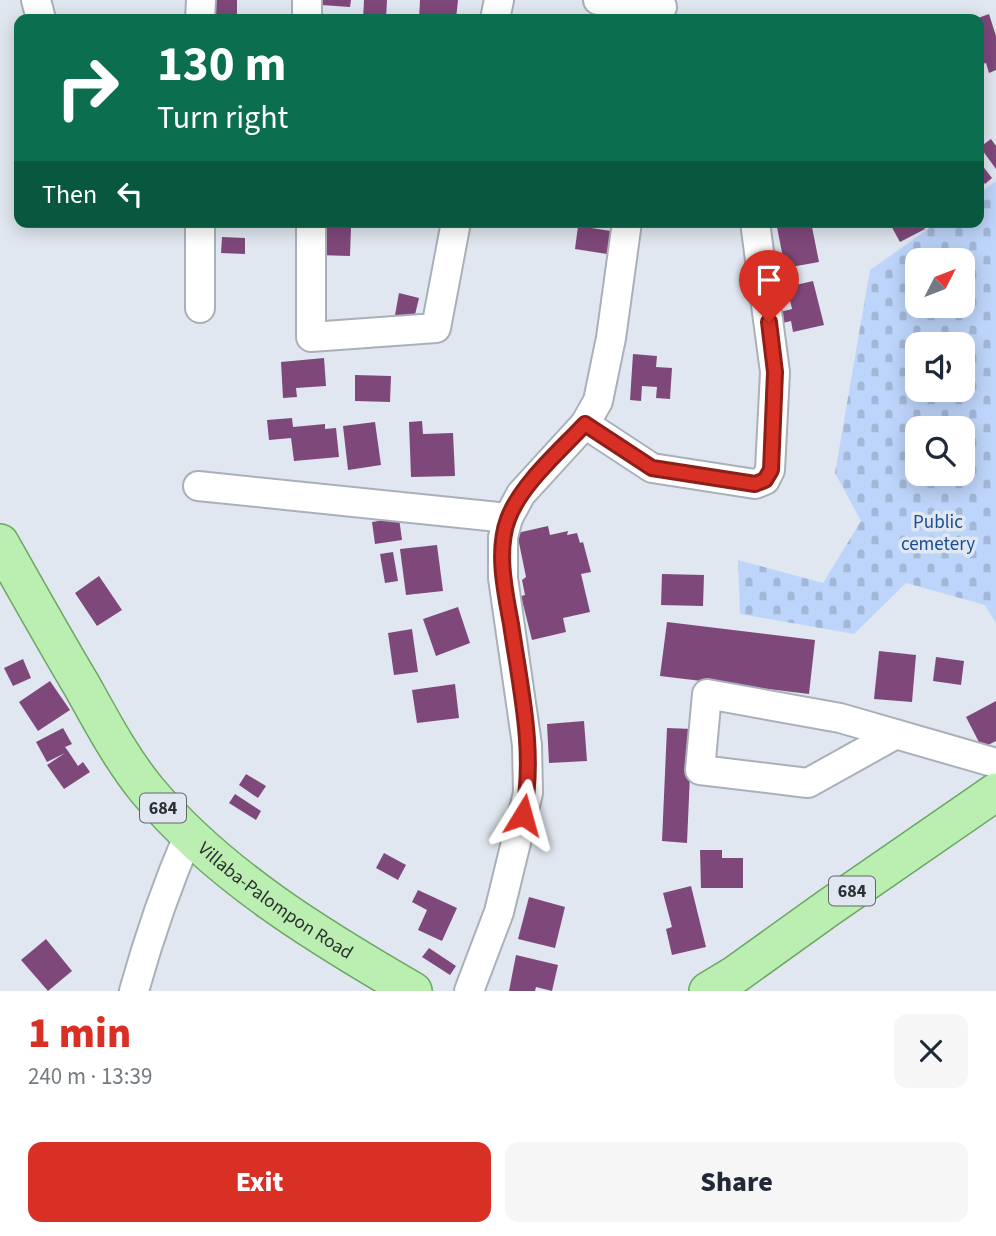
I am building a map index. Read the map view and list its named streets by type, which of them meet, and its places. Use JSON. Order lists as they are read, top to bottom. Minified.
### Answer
{"streets":{"main road":["684","Villaba-Palompon Road"]},"parks":["Public cemetery"],"north":"top right","page":{"turn":["130 m","Turn right"],"then":"Then","heading":["1 min","240 m · 13:39"],"buttons":["Exit","Share"]}}
